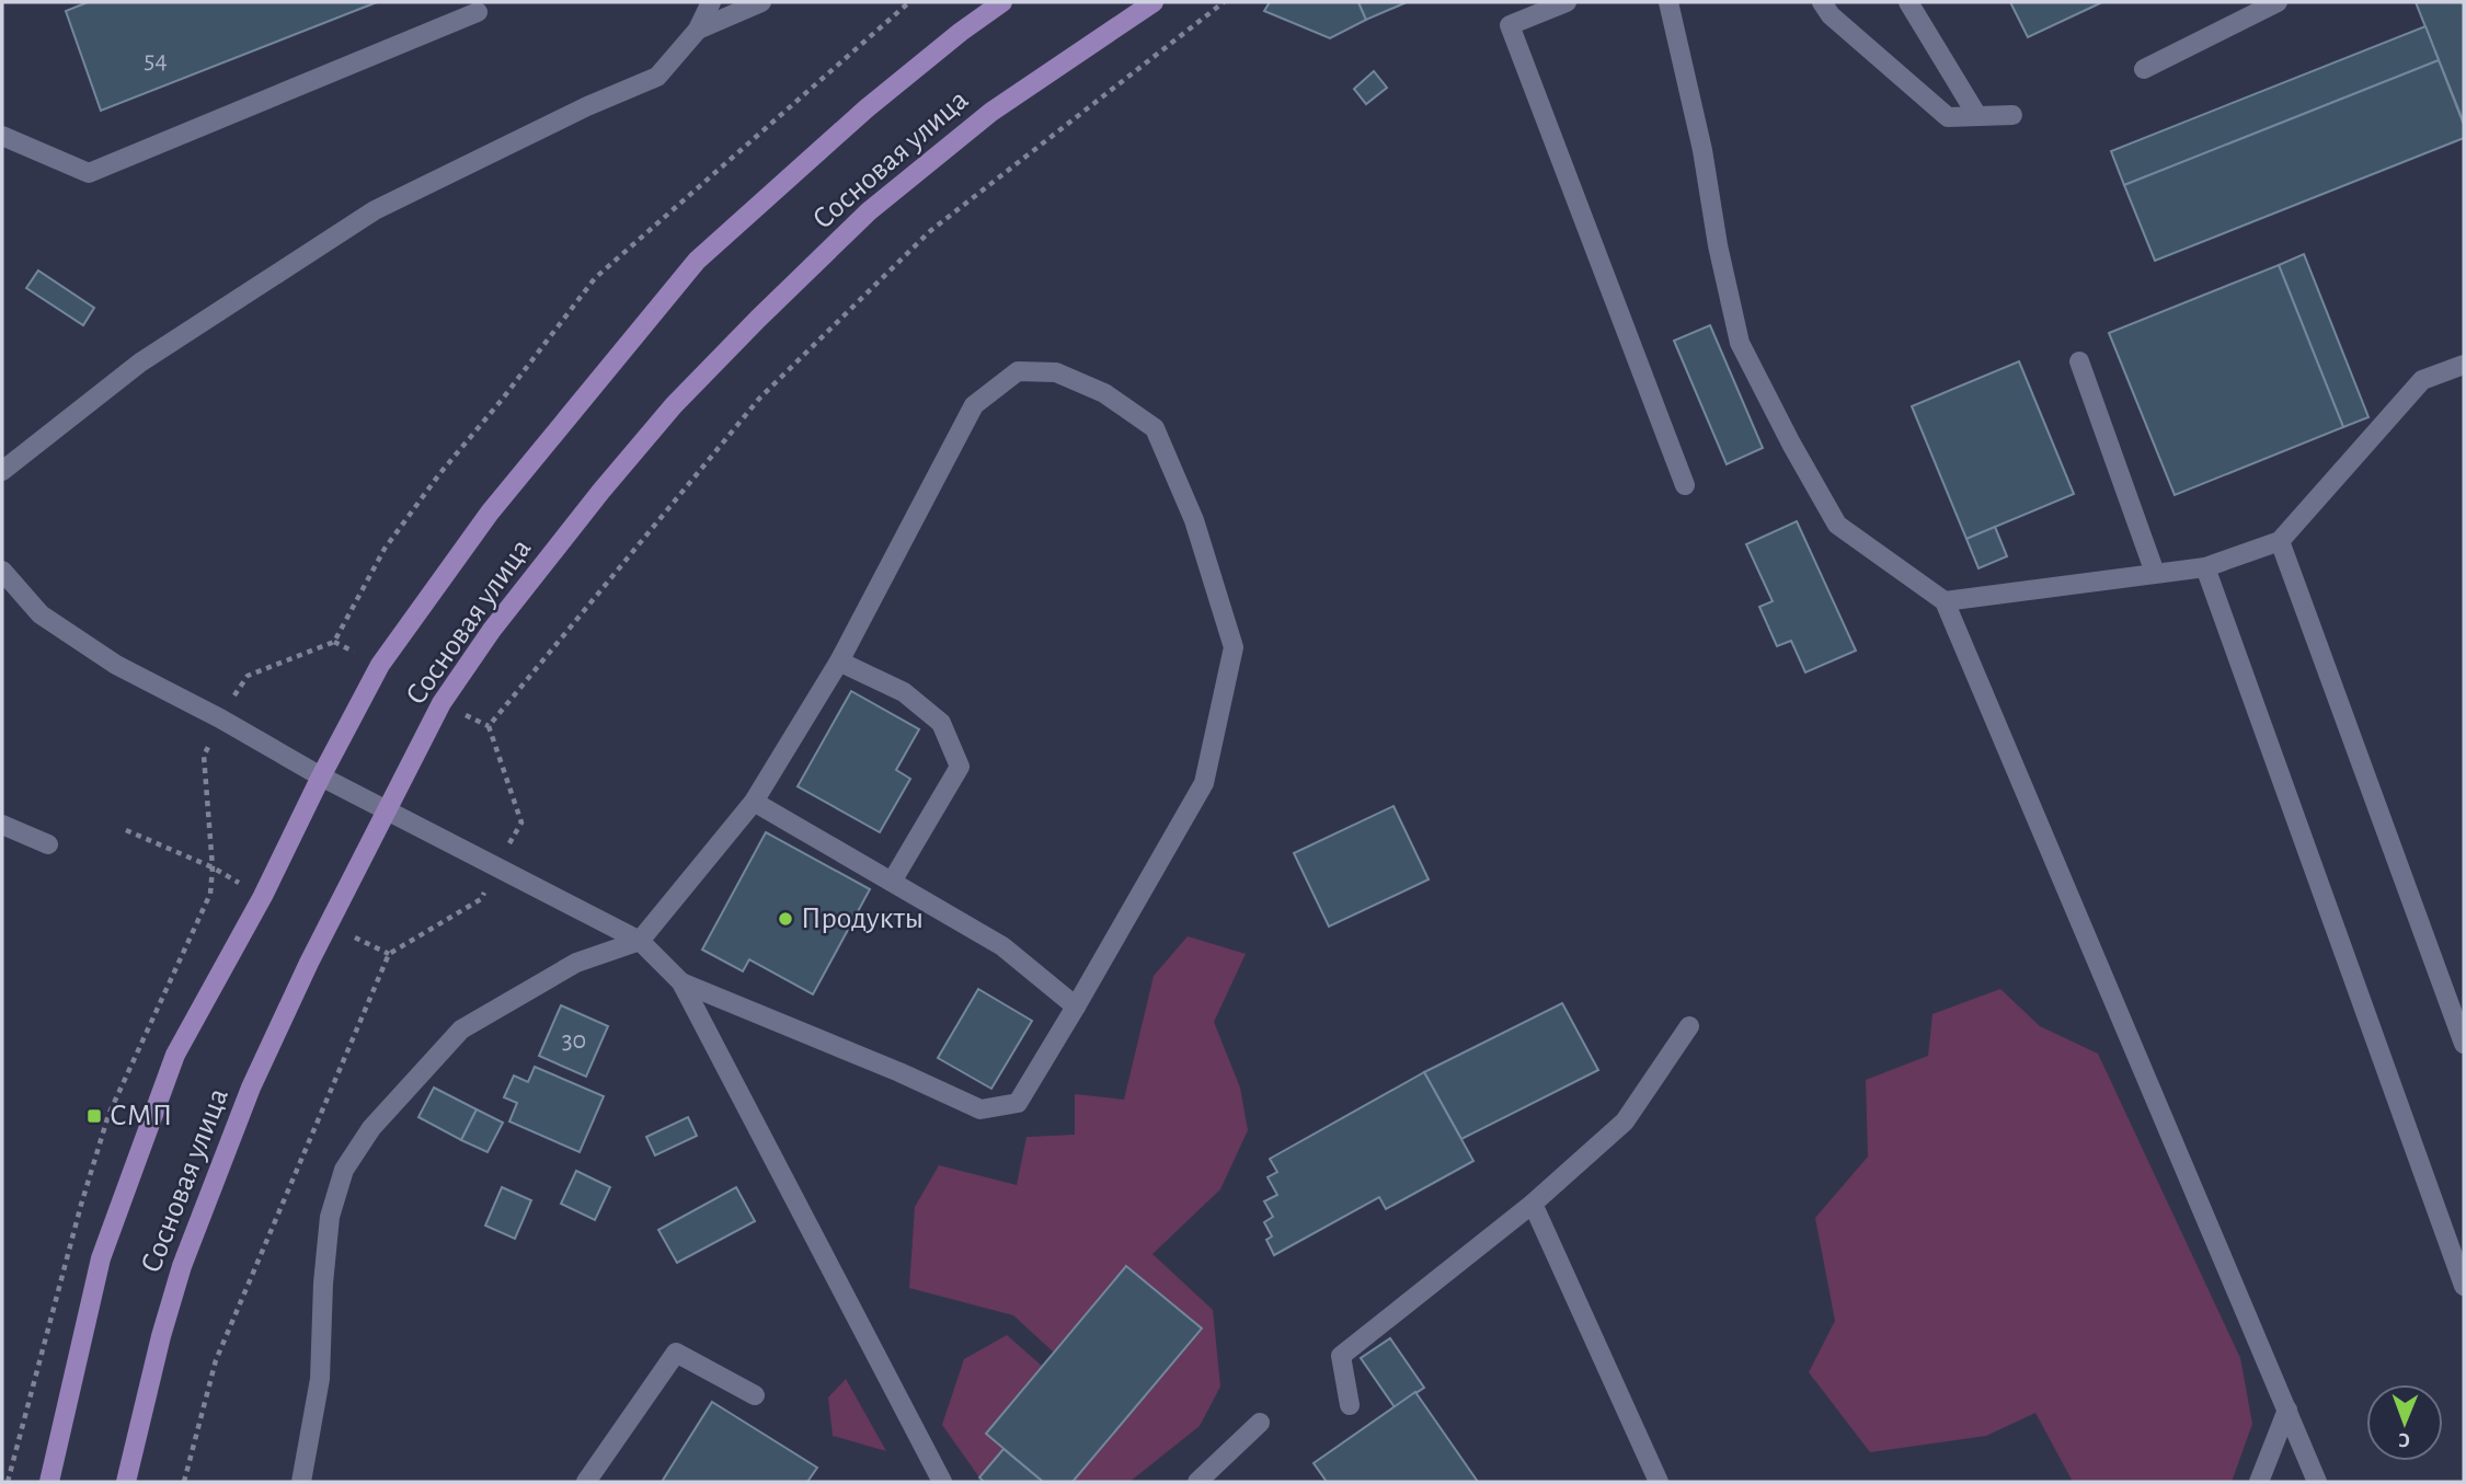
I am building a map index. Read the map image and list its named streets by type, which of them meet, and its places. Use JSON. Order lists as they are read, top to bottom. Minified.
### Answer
{"streets":{"main road":["Сосновая улица"]},"places":{"other":["Продукты"],"transit":["СМП"]},"house_numbers":["54","30"],"north":"bottom"}
